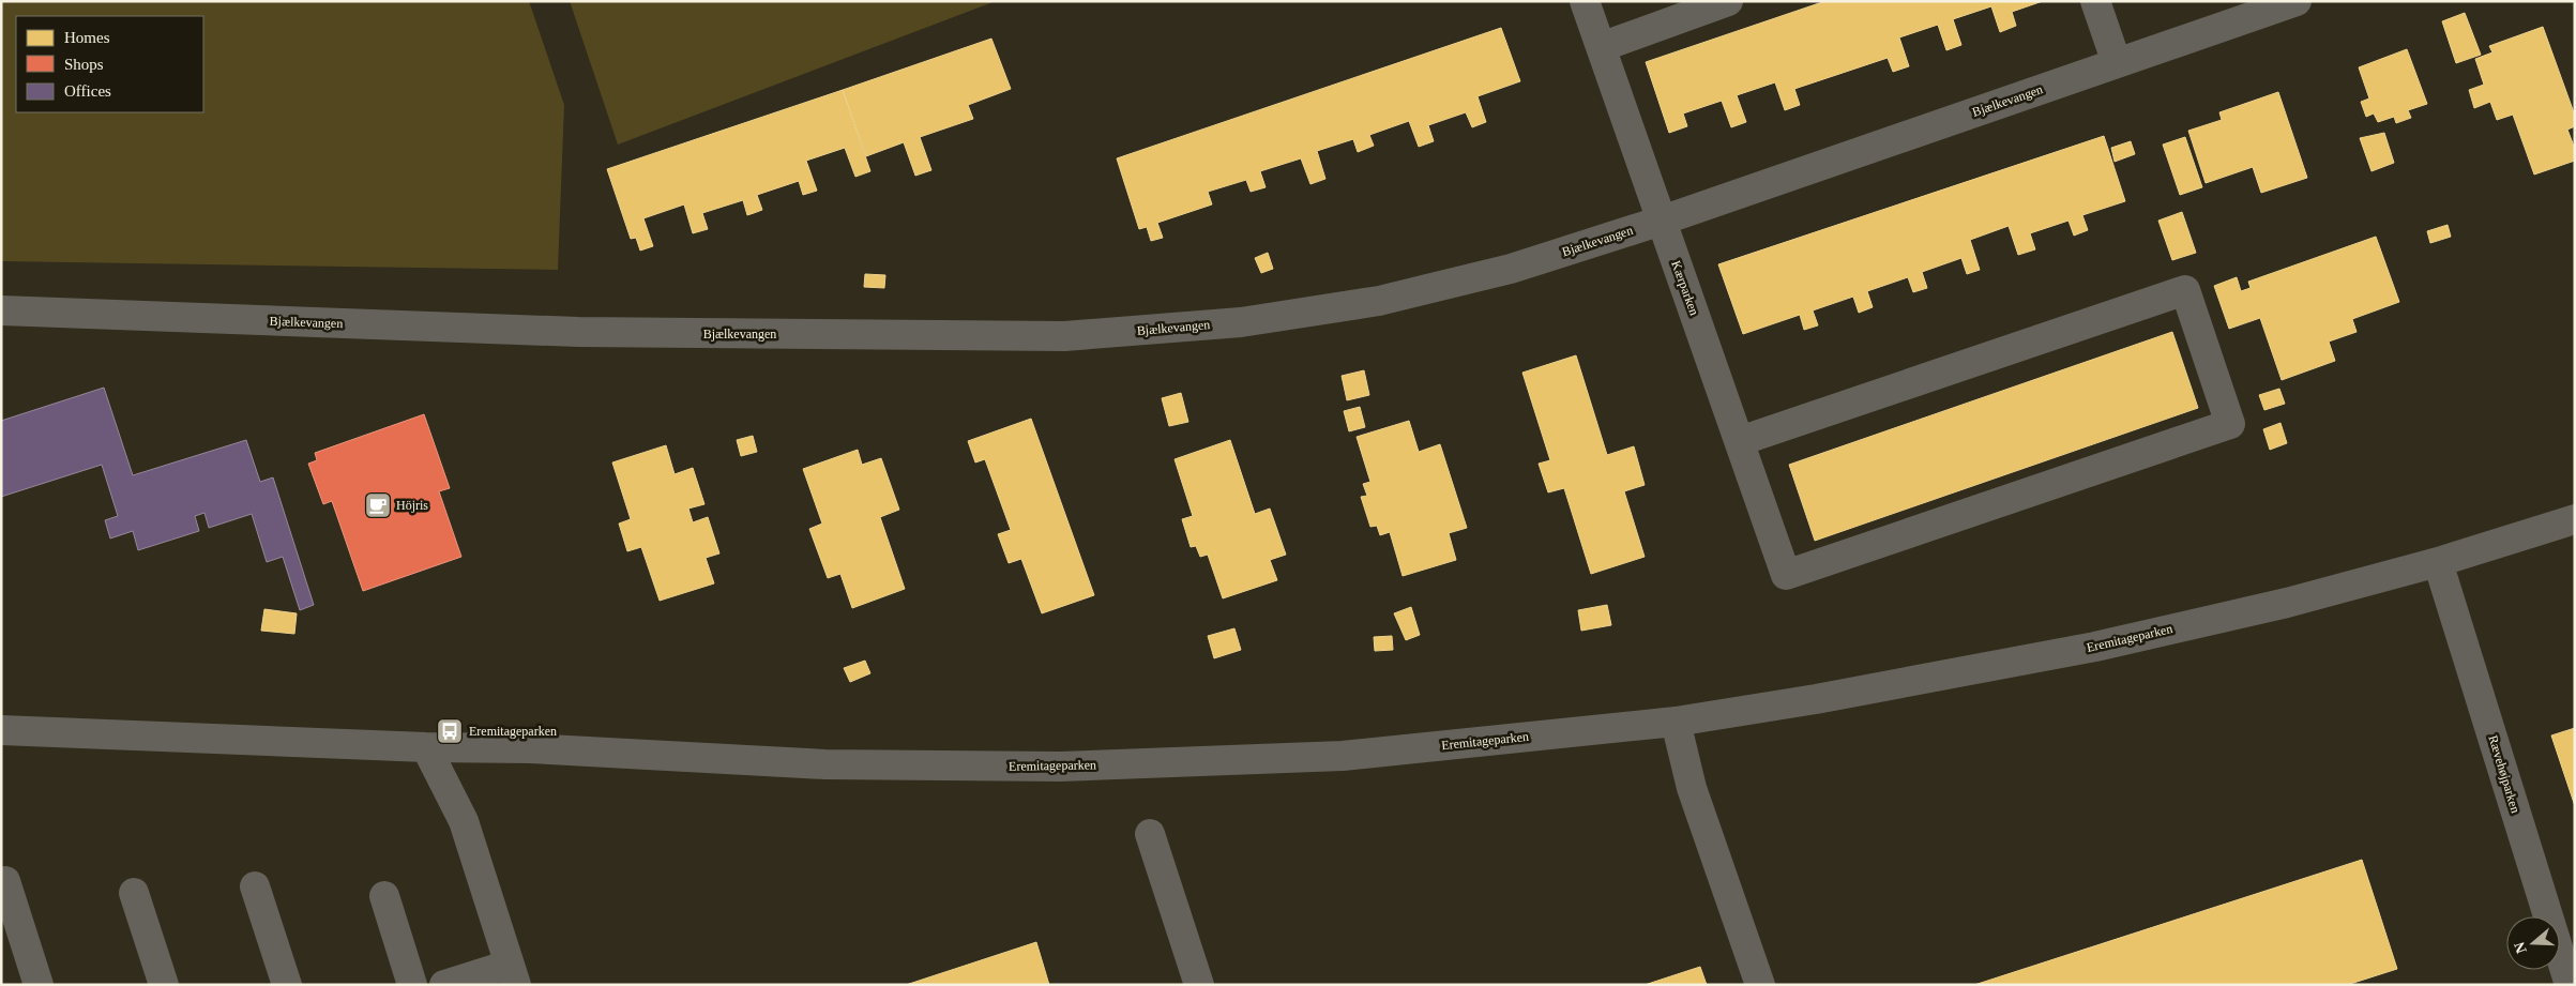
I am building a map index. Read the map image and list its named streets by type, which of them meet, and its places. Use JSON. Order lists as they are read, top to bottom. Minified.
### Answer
{"streets":{"street":["Bjælkevangen","Kærparken","Eremitageparken","Rævehøjparken"]},"crossings":[["Bjælkevangen","Kærparken"],["Eremitageparken","Rævehøjparken"]],"places":{"cafe":["Höjris"],"bus stop":["Eremitageparken"]},"legend":["Homes","Shops","Offices"],"north":"left"}
